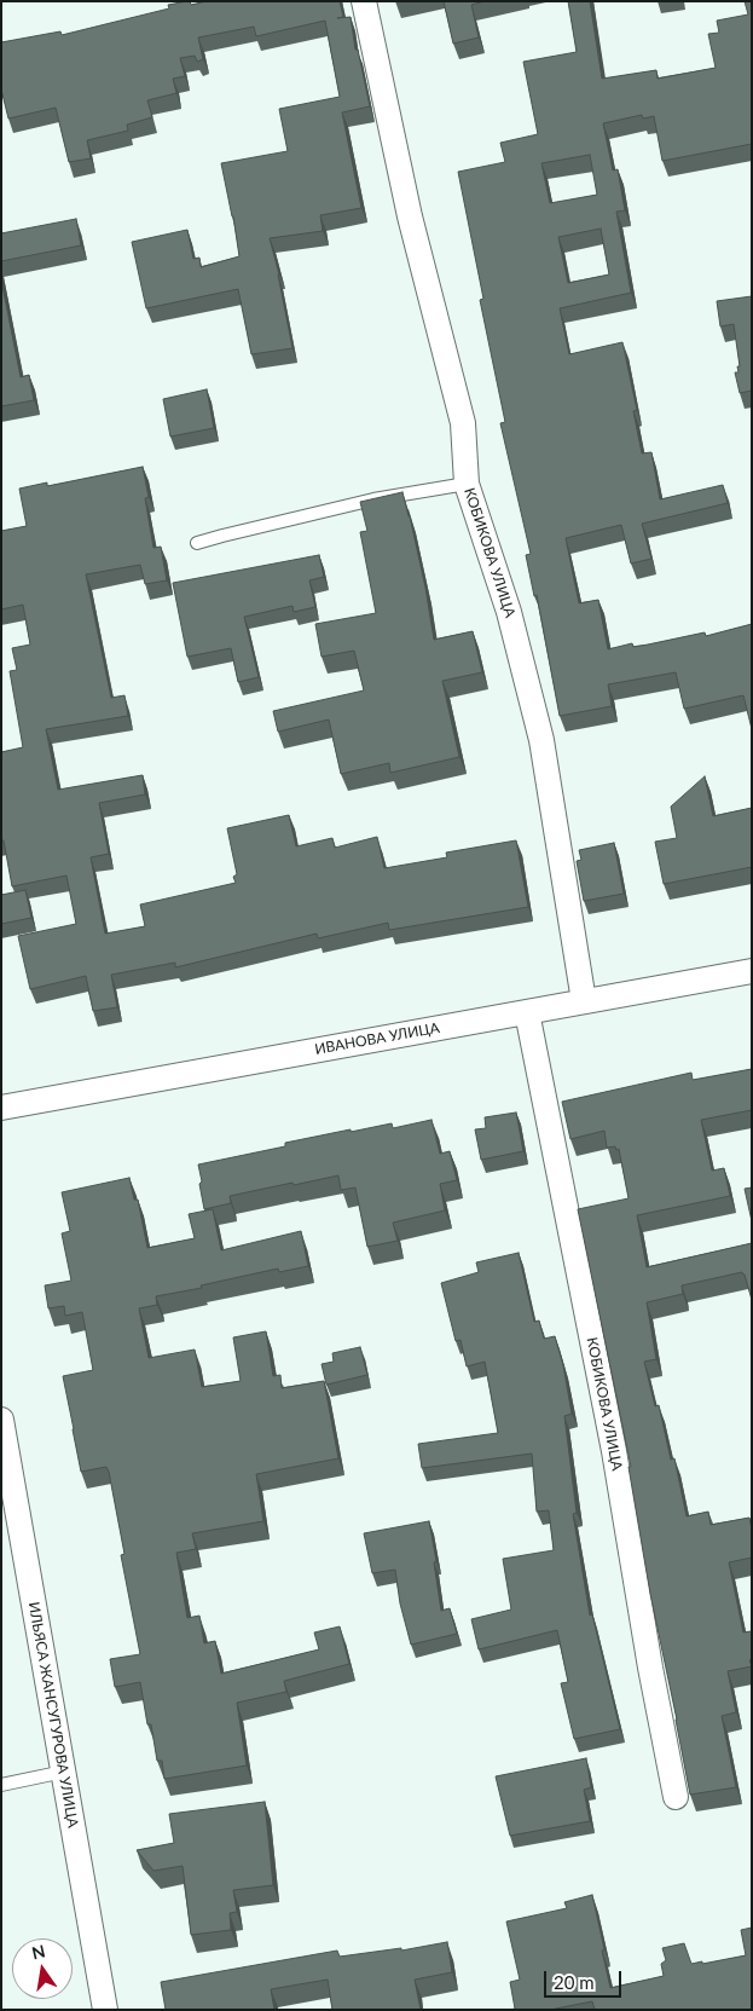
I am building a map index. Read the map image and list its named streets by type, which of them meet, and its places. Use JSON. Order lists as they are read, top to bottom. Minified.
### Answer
{"streets":{"street":["КОБИКОВА УЛИЦА","ИВАНОВА УЛИЦА","ИЛЬЯСА ЖАНСУГУРОВА УЛИЦА"]},"crossings":[["КОБИКОВА УЛИЦА","ИВАНОВА УЛИЦА"]],"scale_bar":"20 m","north":"top"}
